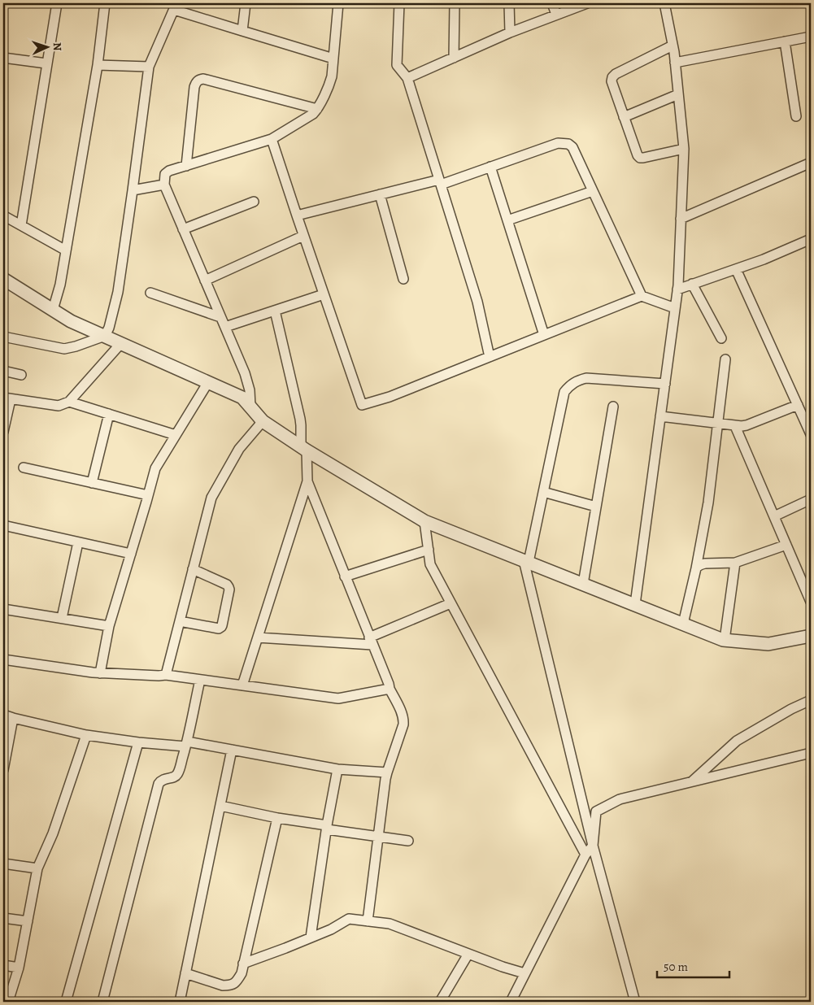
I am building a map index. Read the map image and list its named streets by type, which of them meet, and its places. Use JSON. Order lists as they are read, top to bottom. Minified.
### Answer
{"scale_bar":"50 m","north":"right"}
